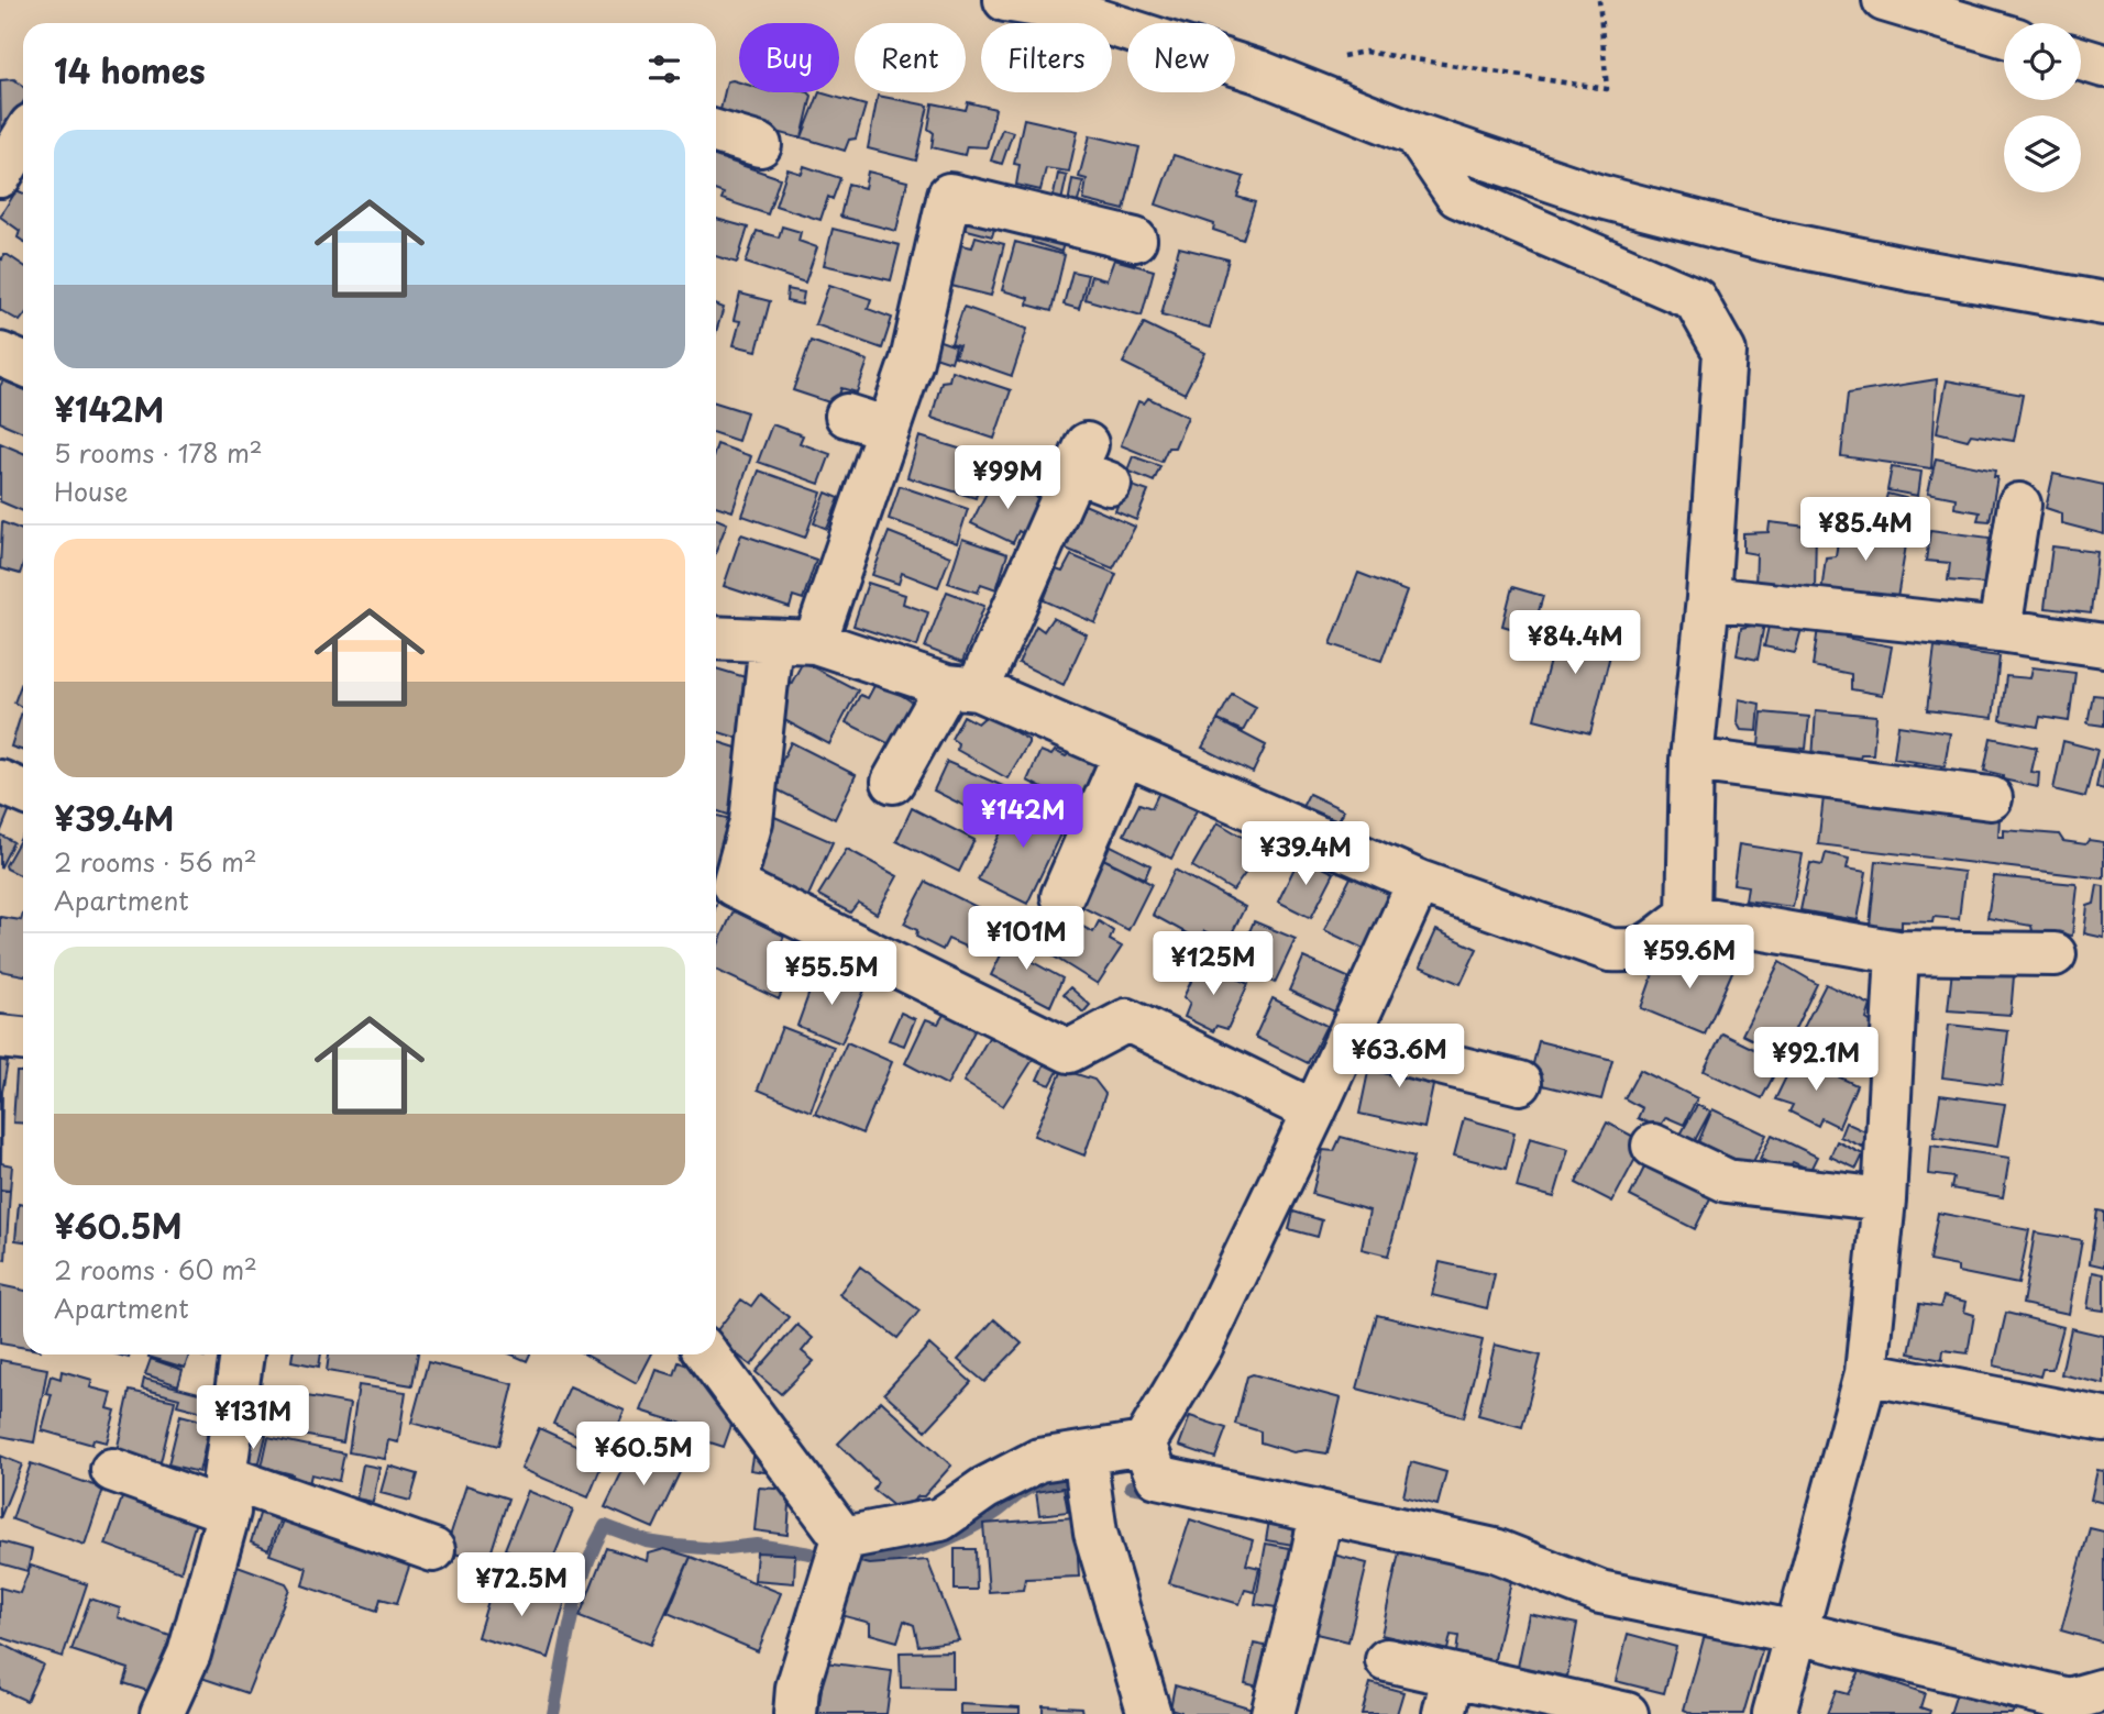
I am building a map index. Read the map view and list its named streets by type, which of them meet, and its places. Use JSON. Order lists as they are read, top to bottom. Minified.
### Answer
{"page":{"chip":["Buy","Rent","Filters","New"],"heading":"14 homes","list":[{"name":"¥142M","note":"5 rooms · 178 m² · House"},{"name":"¥39.4M","note":"2 rooms · 56 m² · Apartment"},{"name":"¥60.5M","note":"2 rooms · 60 m² · Apartment"}],"price":["¥99M","¥85.4M","¥84.4M","¥142M","¥39.4M","¥101M","¥59.6M","¥125M","¥55.5M","¥63.6M","¥92.1M","¥131M","¥60.5M","¥72.5M"]}}
